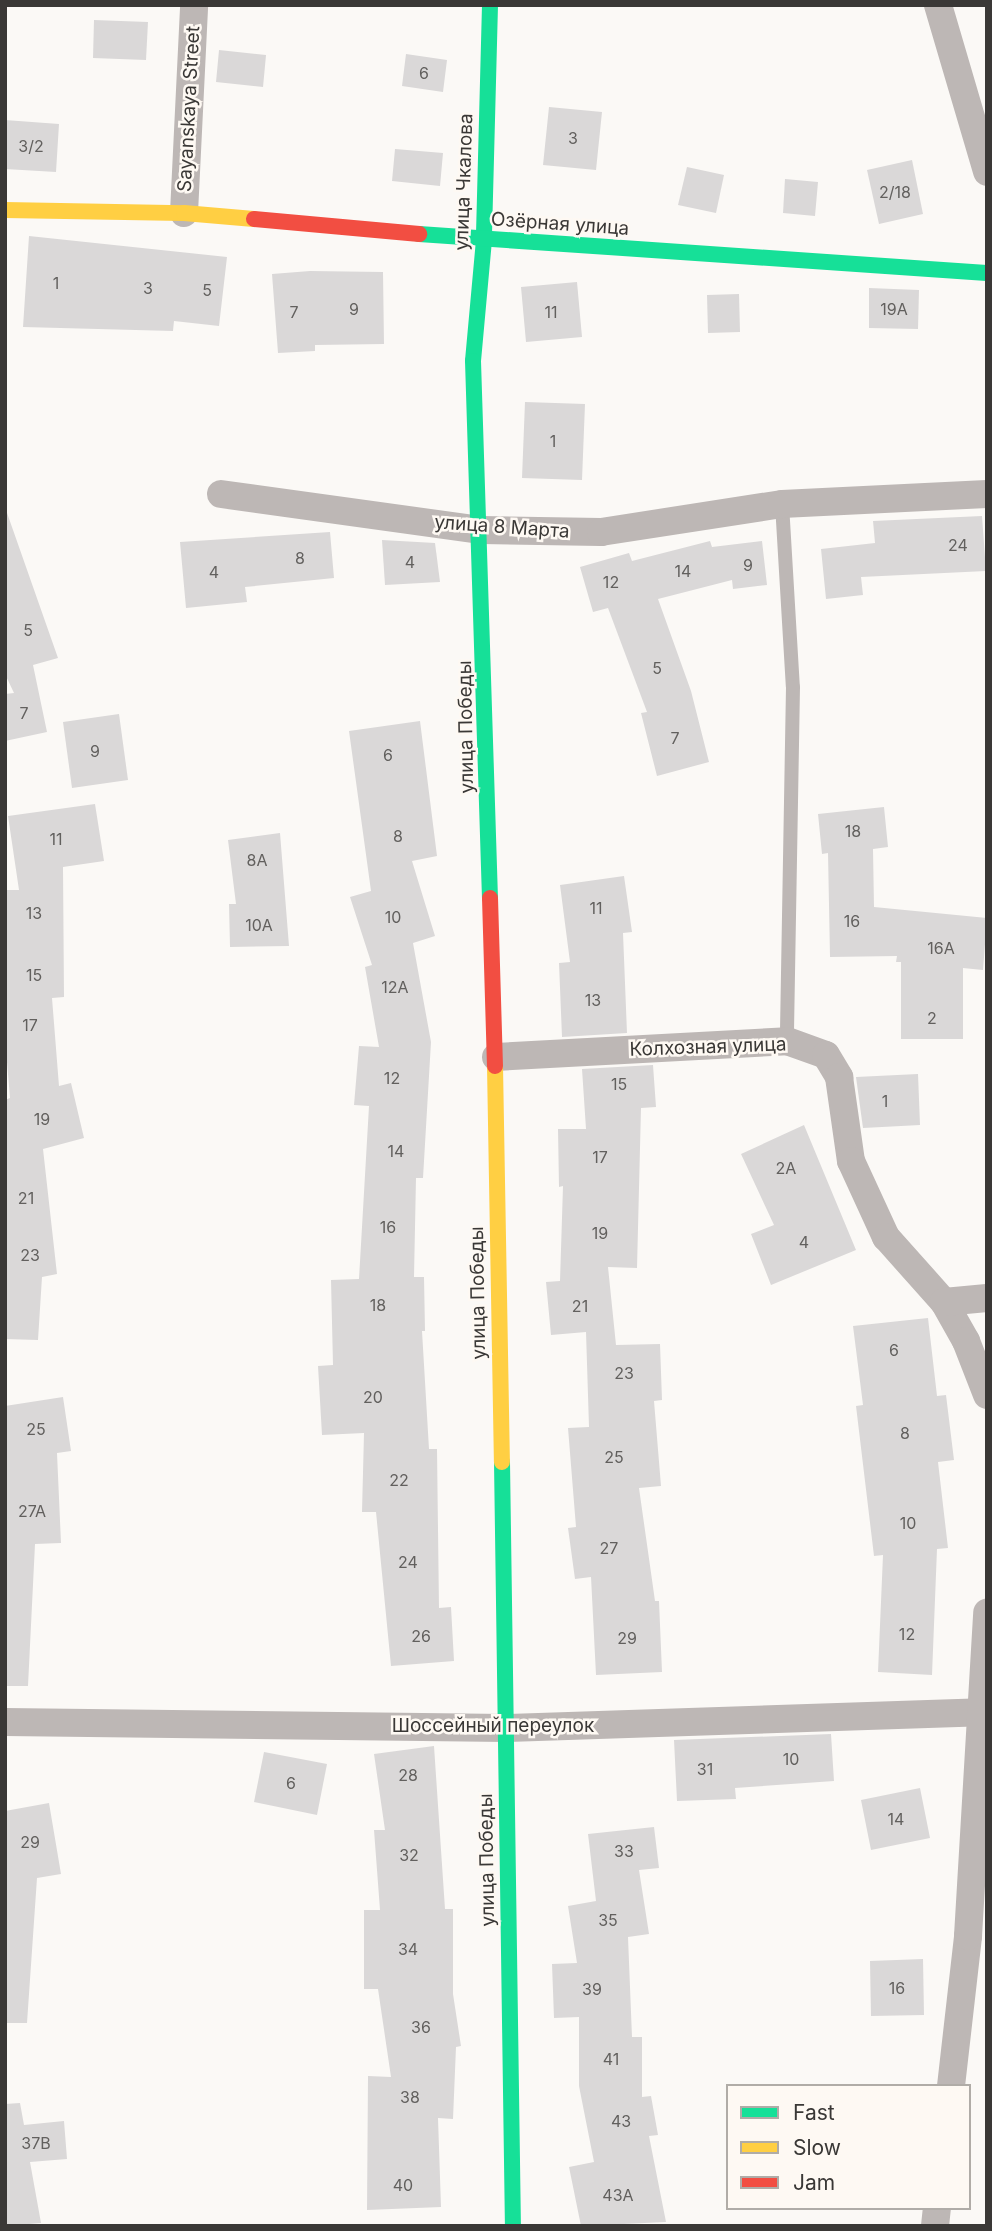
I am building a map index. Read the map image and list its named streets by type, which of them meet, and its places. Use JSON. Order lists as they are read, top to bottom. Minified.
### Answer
{"streets":{"main road":["улица Чкалова","Озёрная улица","улица Победы"],"street":["Sayanskaya Street","улица 8 Марта","Колхозная улица","Шоссейный переулок"]},"crossings":[["Sayanskaya Street","Озёрная улица"],["улица Чкалова","Озёрная улица"],["улица Чкалова","улица Победы"],["улица 8 Марта","улица Победы"],["улица Победы","Колхозная улица"],["улица Победы","Шоссейный переулок"]],"house_numbers":["6","3","3/2","2/18","1","3","5","9","19А","7","11","1","24","8","4","9","14","4","12","5","5","7","7","9","6","18","8","11","8А","11","13","10","16","10А","16А","15","12А","13","2","17","12","15","1","19","14","17","2А","21","16","19","4","23","18","21","6","23","20","25","8","25","22","27А","10","27","24","12","26","29","10","31","28","6","14","29","33","32","35","34","16","39","36","41","38","43","37В","40","43А"],"legend":["Fast","Slow","Jam"]}
